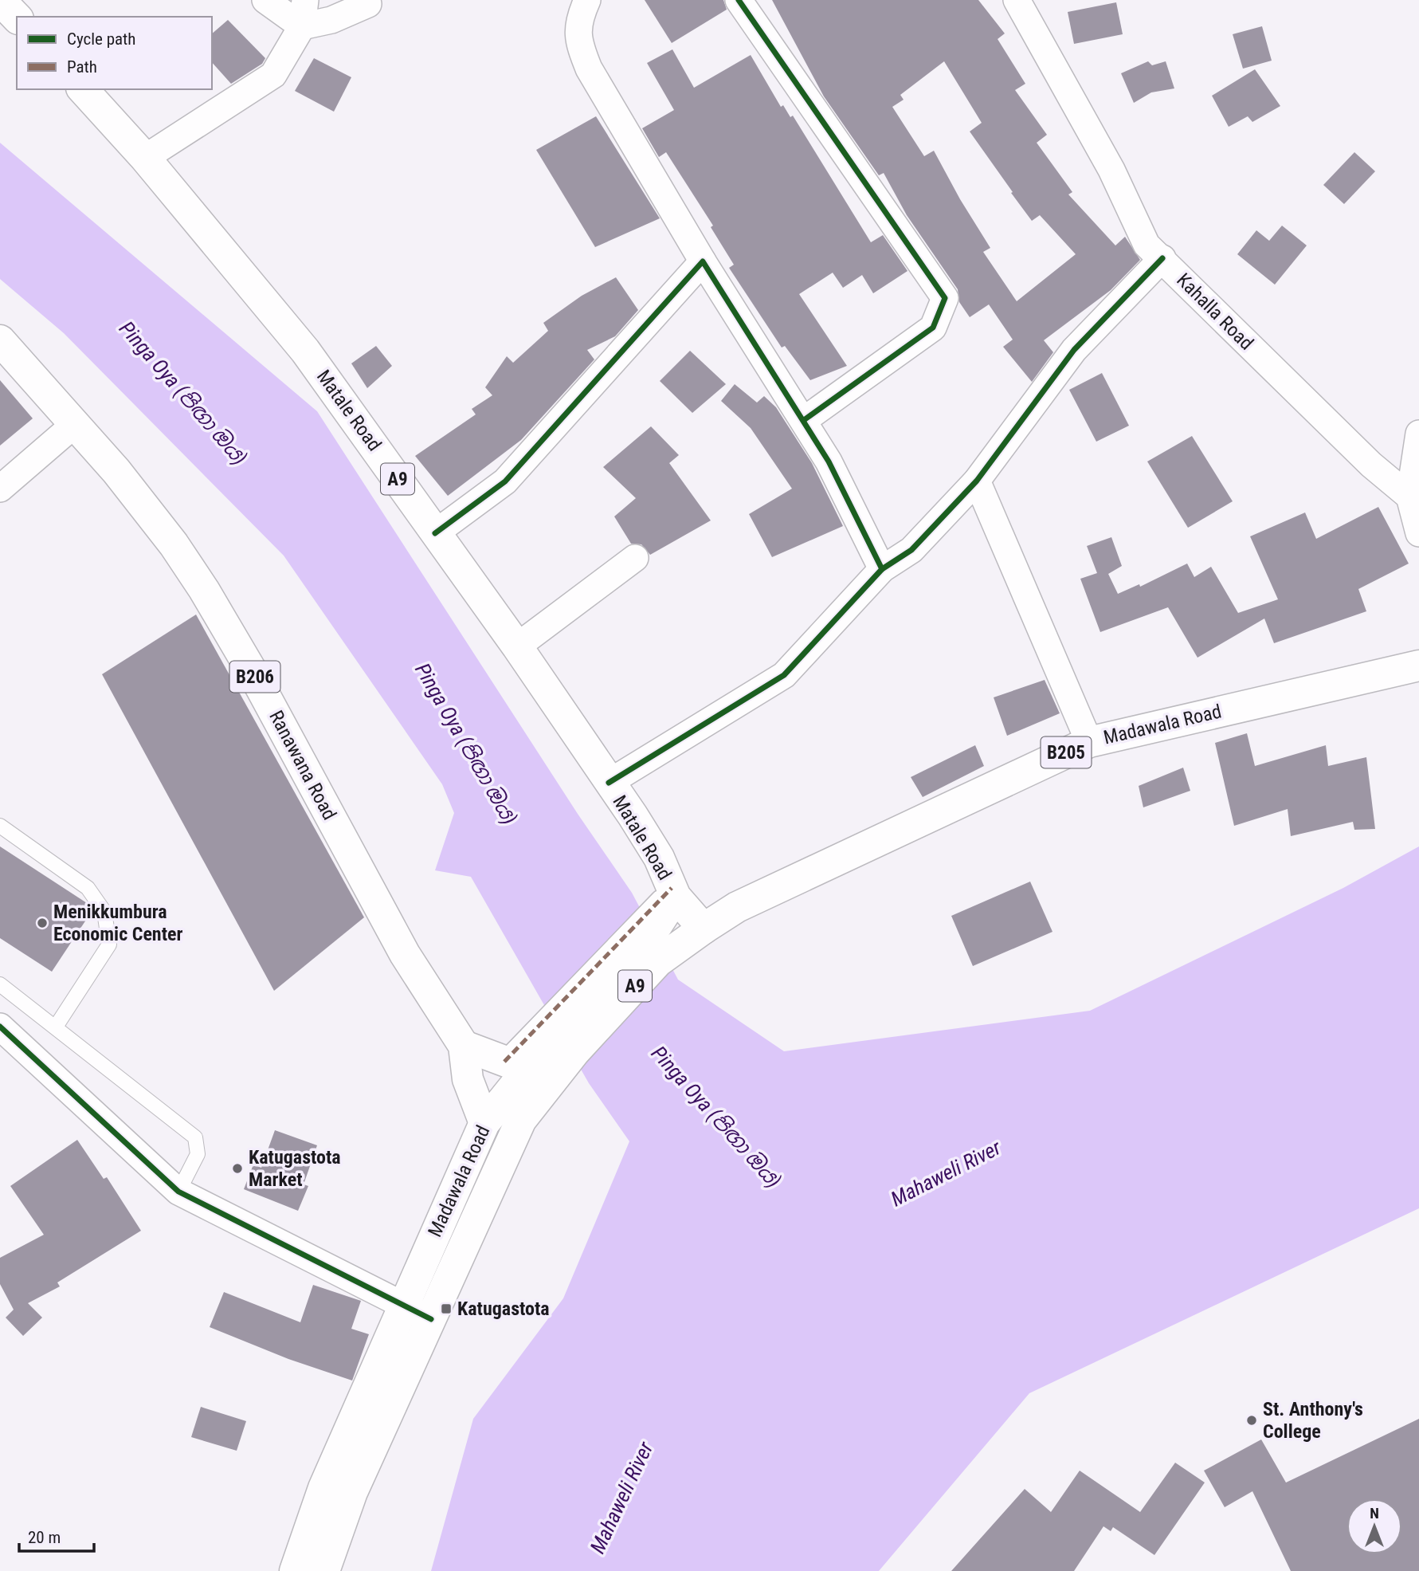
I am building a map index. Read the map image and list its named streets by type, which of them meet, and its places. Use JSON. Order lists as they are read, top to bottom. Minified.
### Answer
{"streets":{"main road":["Matale Road","A9","B206","Madawala Road","B205","Ranawana Road"],"street":["Kahalla Road"]},"crossings":[["Matale Road","Madawala Road"],["B206","Madawala Road"],["B206","Ranawana Road"]],"water":["Pinga Oya (පිඟා ඔය)","Mahaweli River"],"places":{"other":["Menikkumbura Economic Center","Katugastota Market","St. Anthony's College"],"transit":["Katugastota"]},"legend":["Cycle path","Path"],"scale_bar":"20 m","north":"top"}
